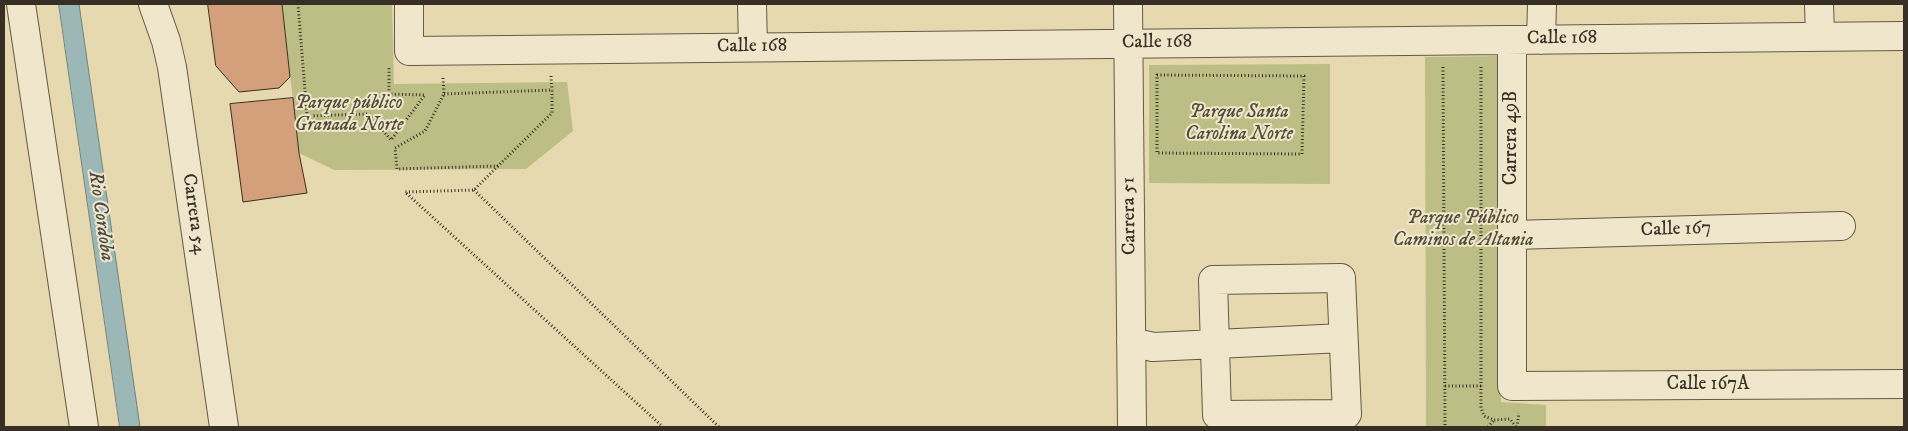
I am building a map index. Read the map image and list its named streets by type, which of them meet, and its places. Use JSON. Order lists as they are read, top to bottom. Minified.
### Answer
{"streets":{"street":["Calle 168","Carrera 49B","Carrera 54","Carrera 51","Calle 167","Calle 167A"]},"crossings":[["Calle 168","Carrera 49B"],["Calle 168","Carrera 51"],["Carrera 49B","Calle 167"],["Carrera 49B","Calle 167A"]],"water":["Rio Cordoba"],"parks":["Parque público Granada Norte","Parque Santa Carolina Norte","Parque Público Caminos de Altania"]}
